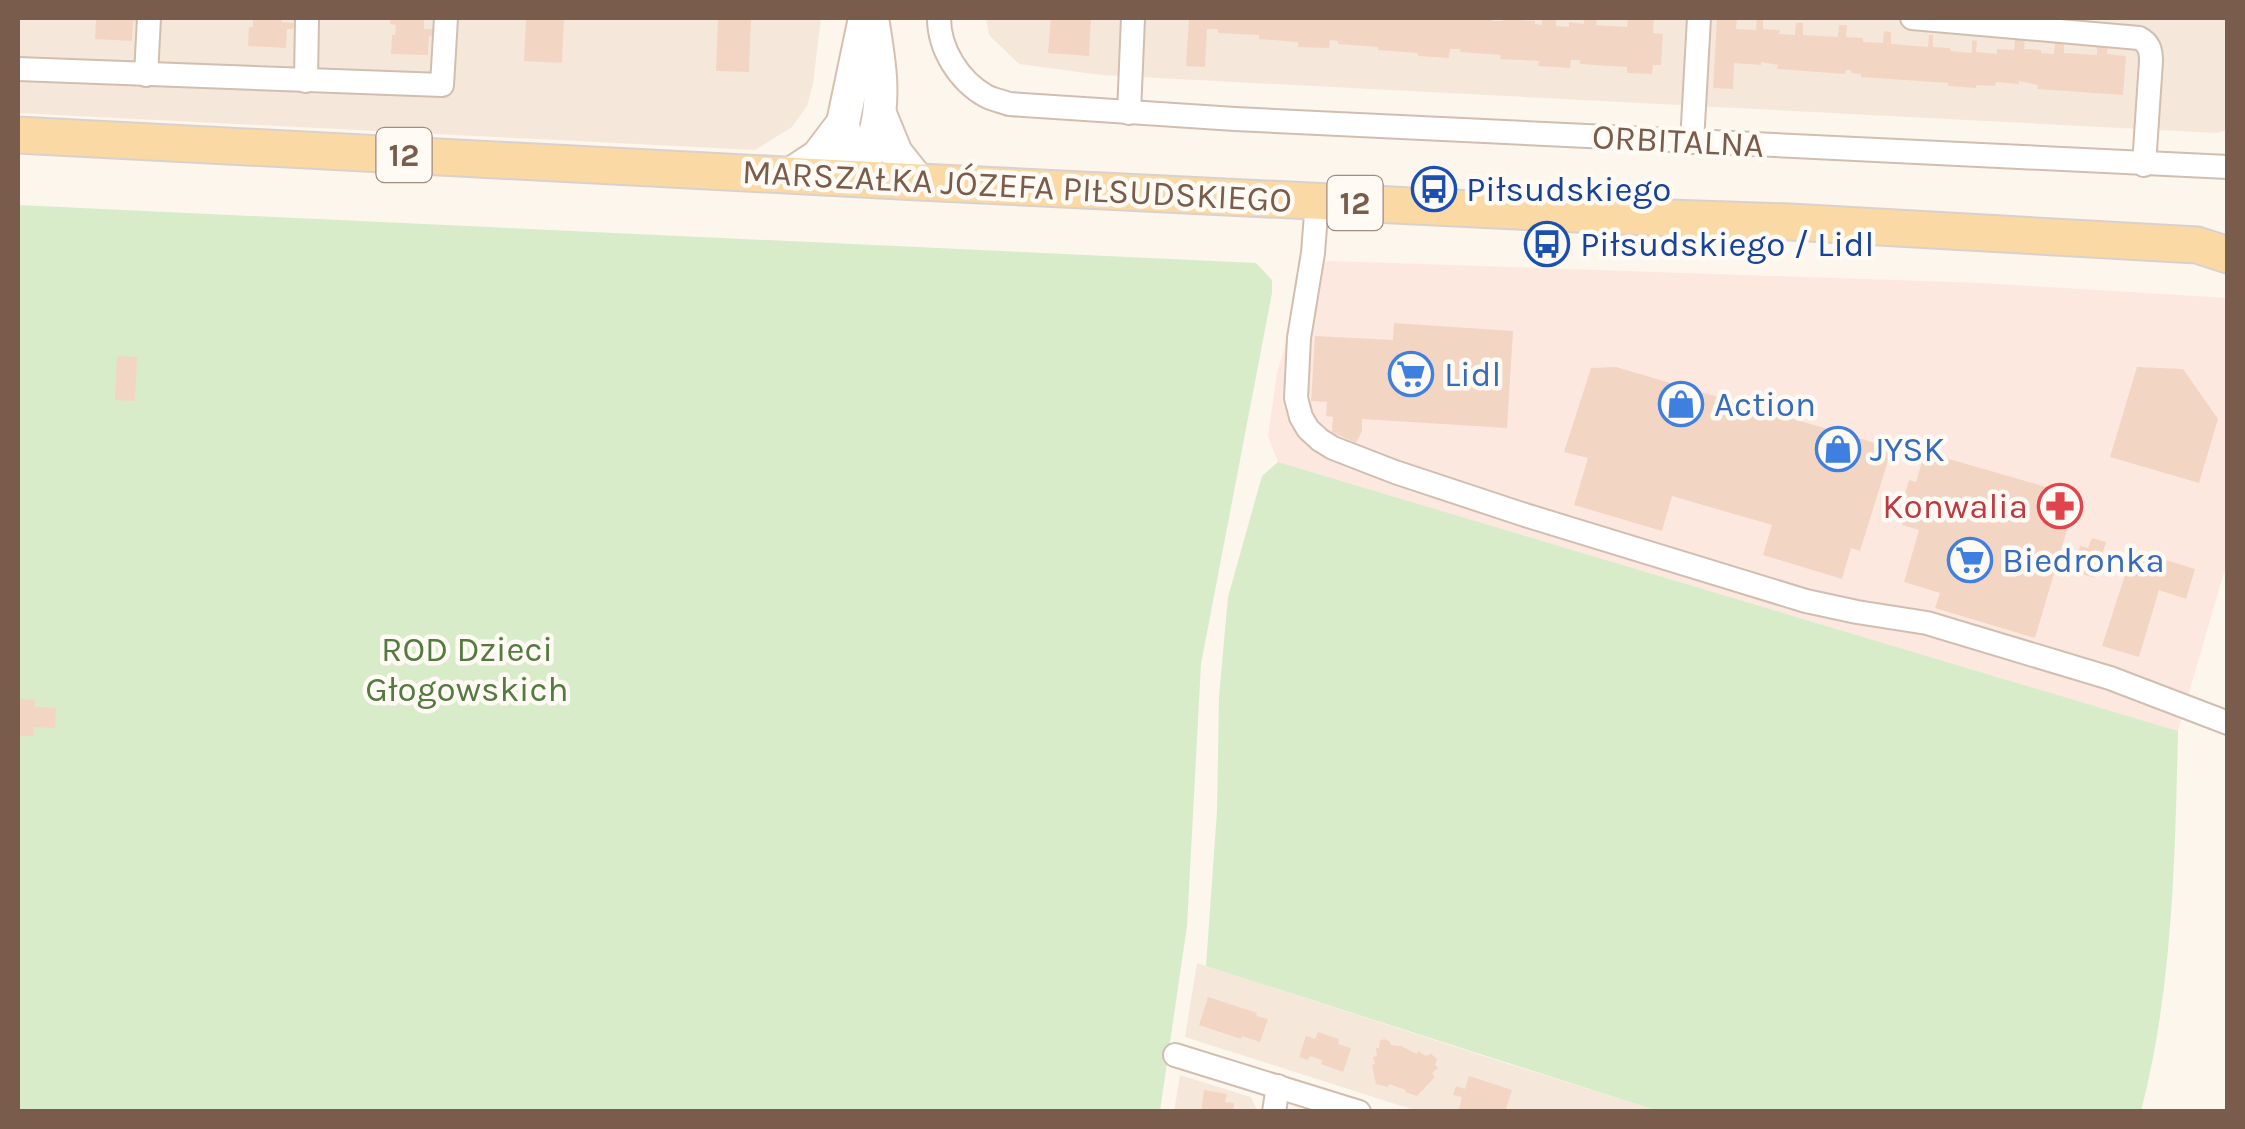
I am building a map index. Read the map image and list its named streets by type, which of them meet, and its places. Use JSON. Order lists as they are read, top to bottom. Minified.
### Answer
{"streets":{"main road":["12","MARSZAŁKA JÓZEFA PIŁSUDSKIEGO"],"street":["ORBITALNA"]},"parks":["ROD Dzieci Głogowskich"],"places":{"bus stop":["Piłsudskiego","Piłsudskiego / Lidl"],"supermarket":["Lidl","Biedronka"],"shop":["Action","JYSK"],"pharmacy":["Konwalia"]}}
